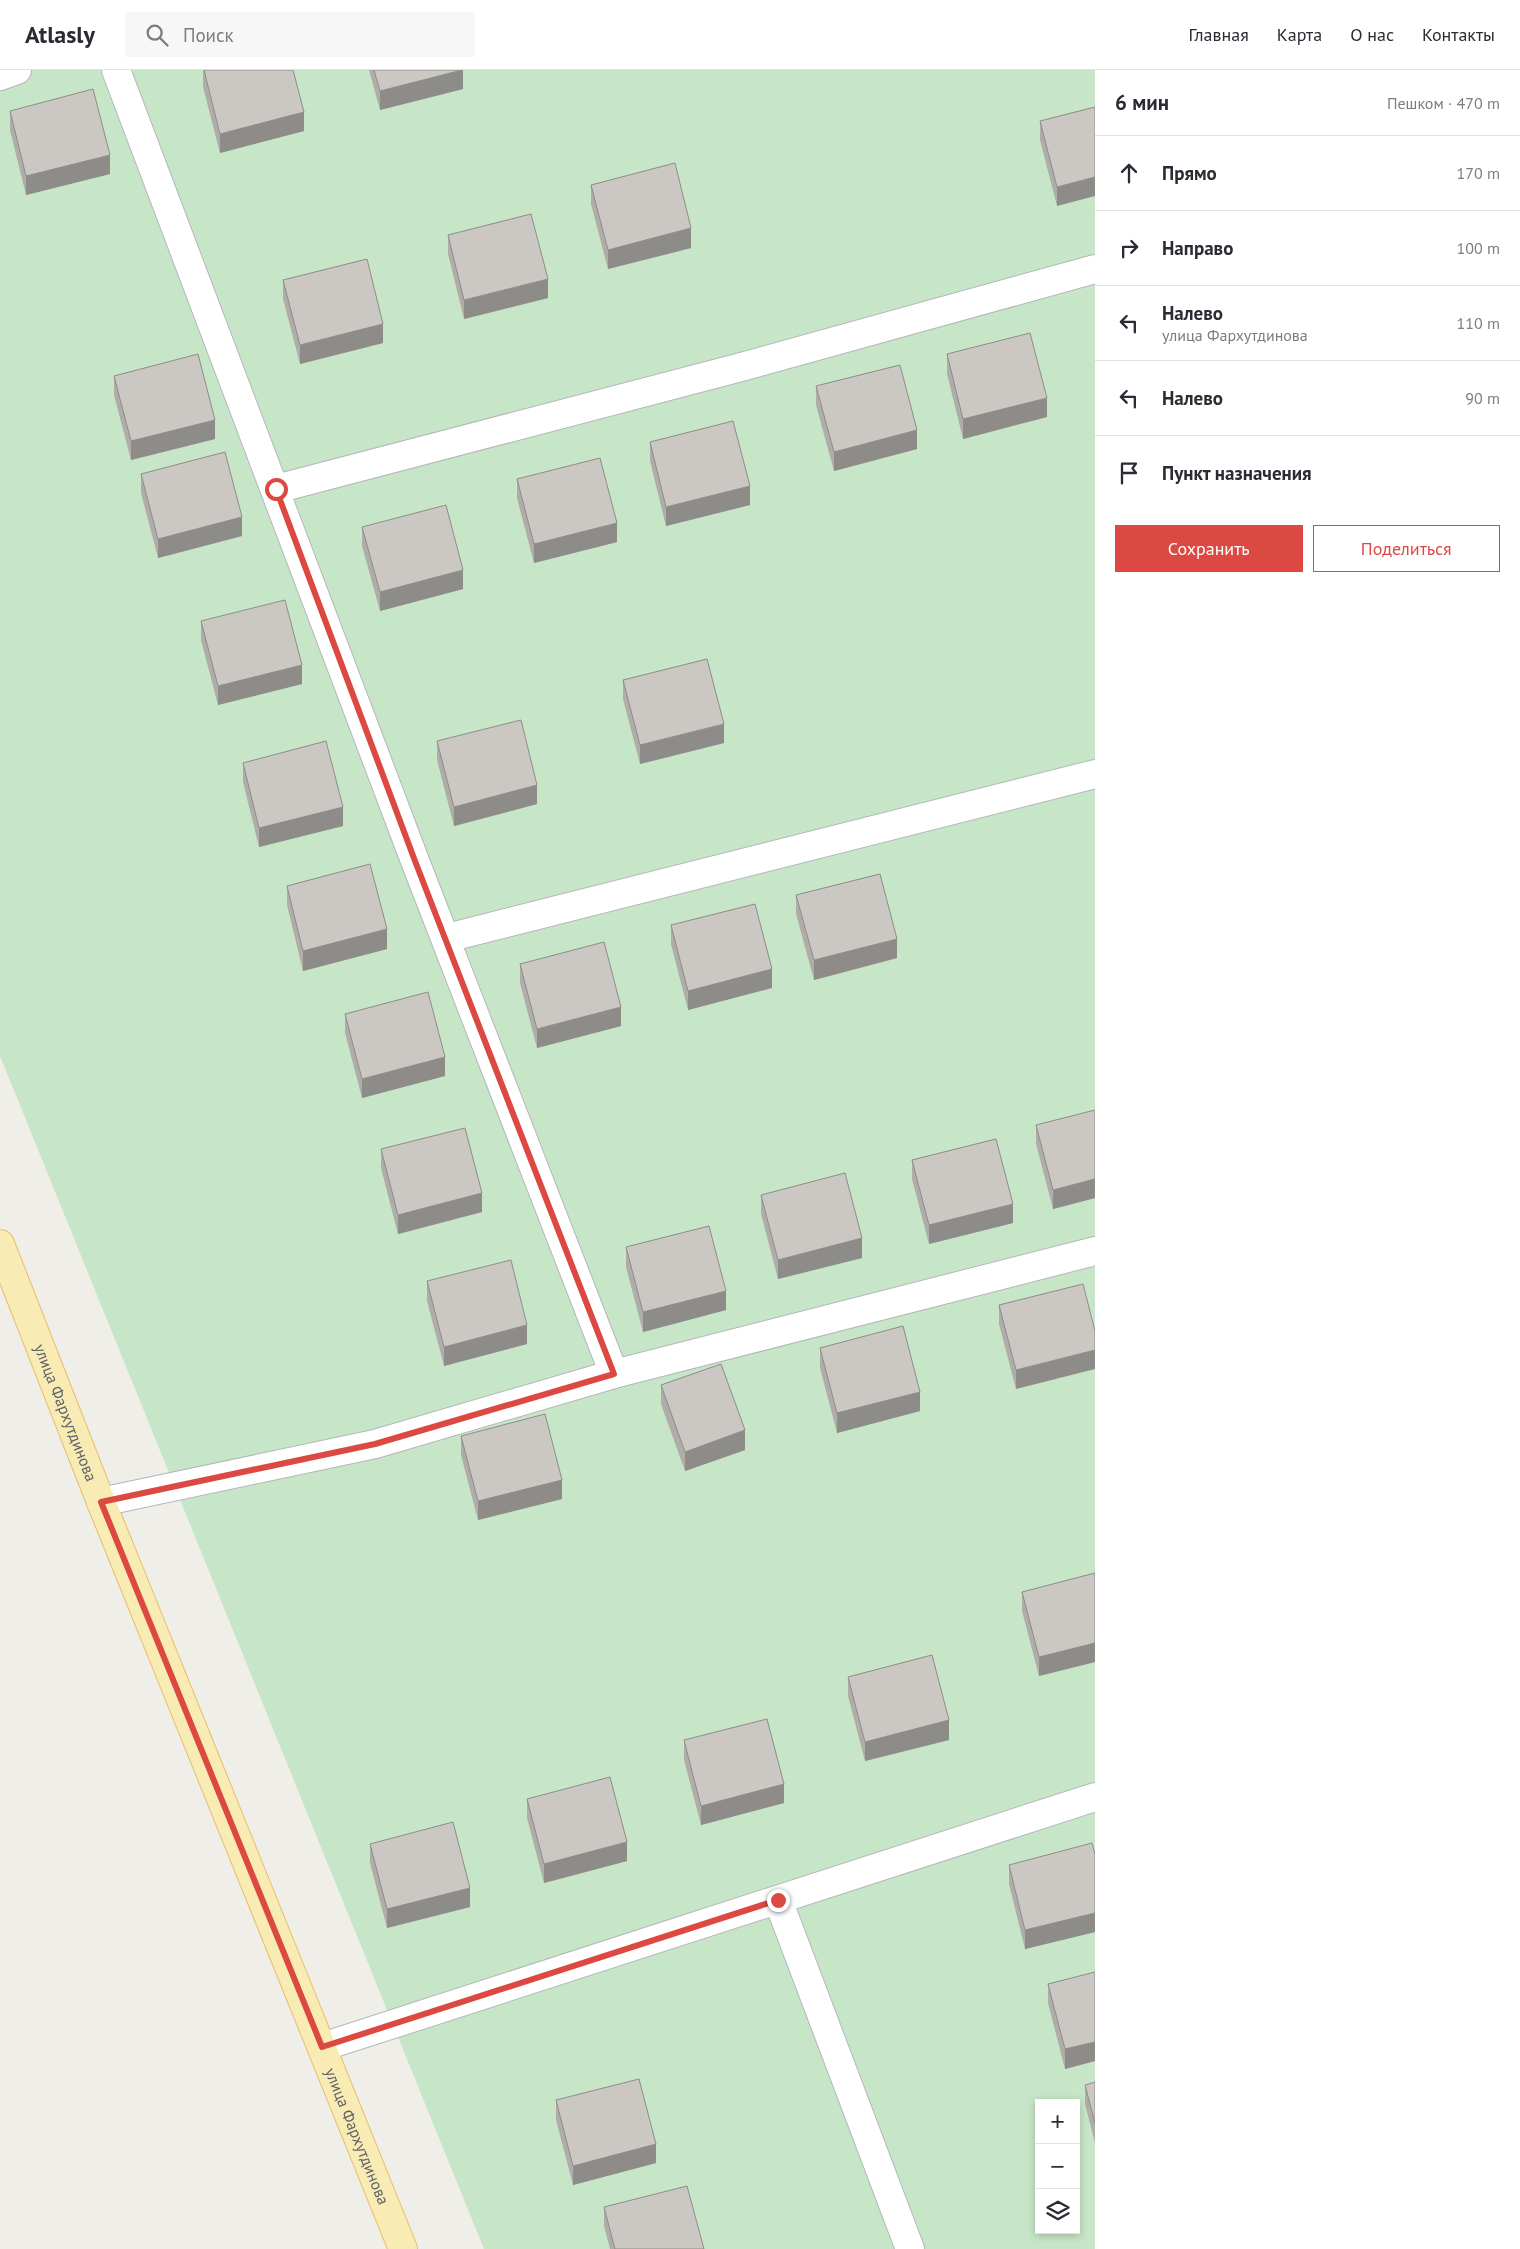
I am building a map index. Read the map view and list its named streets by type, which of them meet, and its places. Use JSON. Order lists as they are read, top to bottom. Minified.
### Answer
{"streets":{"main road":["улица Фархутдинова"]},"page":{"header":"Atlasly","search":"Поиск","nav":["Главная","Карта","О нас","Контакты"],"heading":["6 мин","Пешком · 470 m"],"list":[["Прямо","170 m"],["Направо","100 m"],["Налево","улица Фархутдинова","110 m"],["Налево","90 m"],"Пункт назначения"],"buttons":["Сохранить","Поделиться"],"map_buttons":["+","−"]}}
